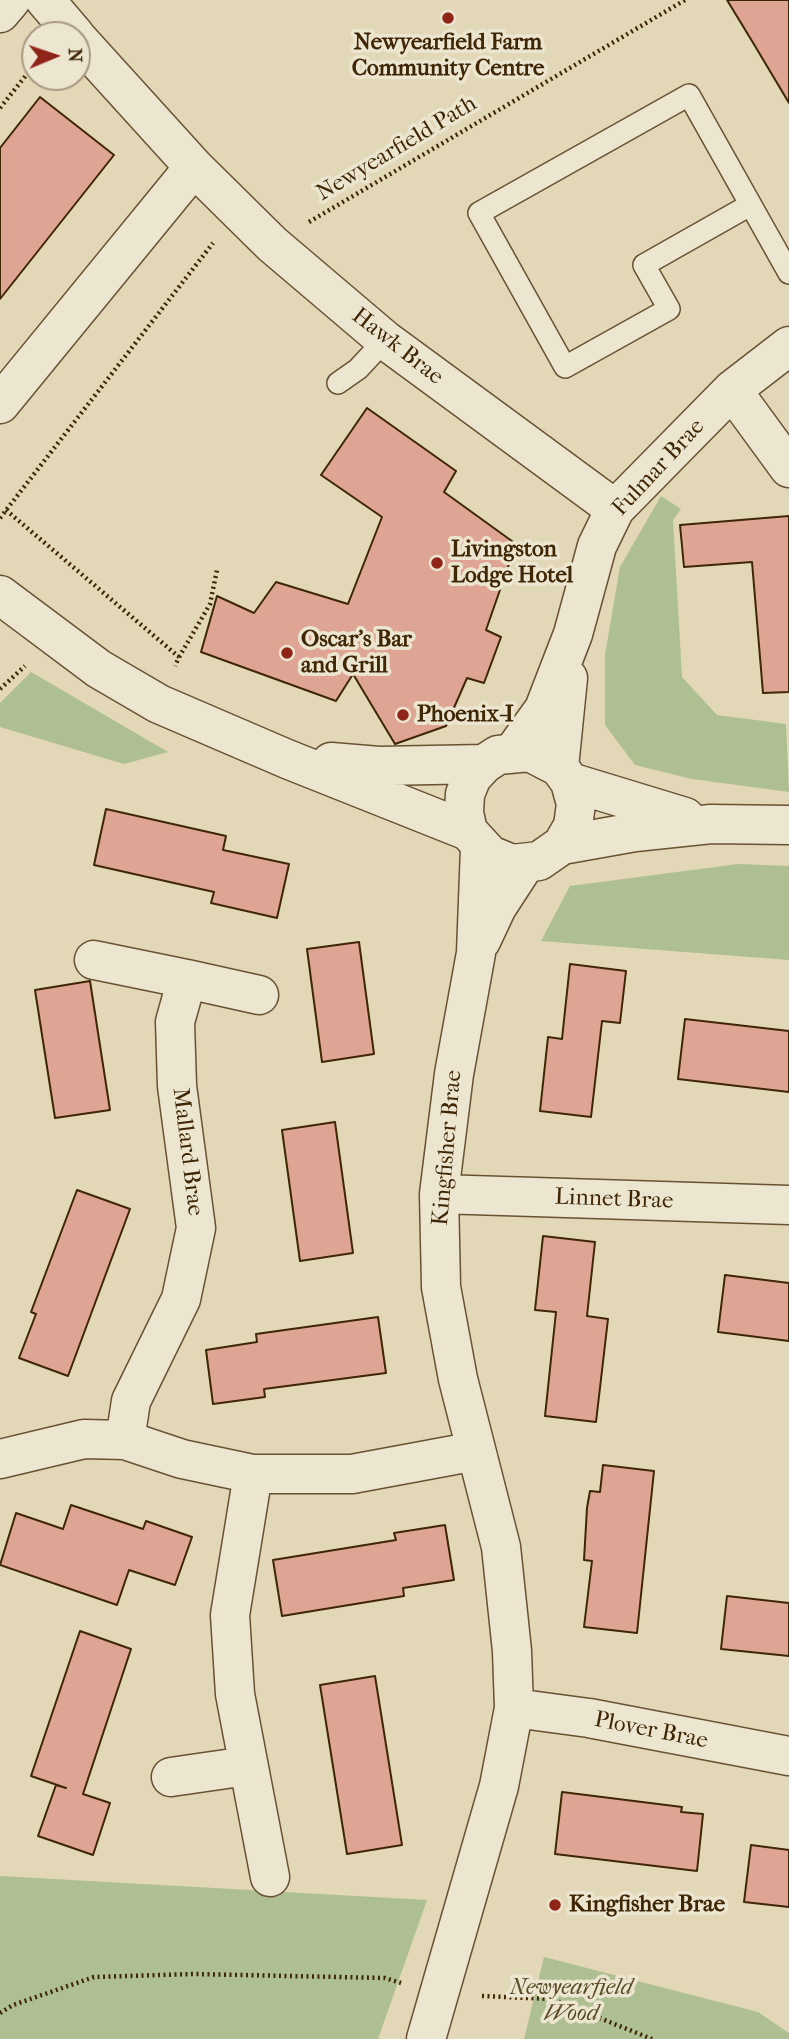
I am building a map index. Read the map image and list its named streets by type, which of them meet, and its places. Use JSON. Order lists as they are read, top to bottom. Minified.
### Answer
{"streets":{"street":["Hawk Brae","Fulmar Brae","Kingfisher Brae","Mallard Brae","Linnet Brae","Plover Brae"],"path":["Newyearfield Path"]},"crossings":[["Newyearfield Path","Hawk Brae"],["Hawk Brae","Fulmar Brae"],["Fulmar Brae","Kingfisher Brae"],["Kingfisher Brae","Linnet Brae"],["Kingfisher Brae","Plover Brae"]],"parks":["Newyearfield Wood"],"places":["Newyearfield Farm Community Centre","Livingston Lodge Hotel","Oscar's Bar and Grill","Phoenix-I","Kingfisher Brae"],"north":"right"}
